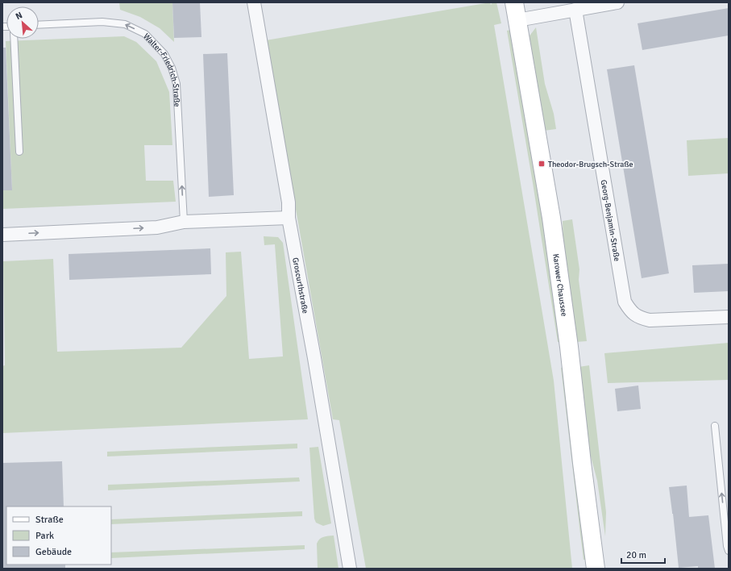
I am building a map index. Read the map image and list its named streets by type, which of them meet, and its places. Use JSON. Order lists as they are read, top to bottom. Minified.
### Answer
{"streets":{"main road":["Karower Chaussee"],"street":["Georg-Benjamin-Straße","Groscurthstraße"],"lane":["Walter-Friedrich-Straße"]},"places":{"transit":["Theodor-Brugsch-Straße"]},"legend":["Straße","Park","Gebäude"],"scale_bar":"20 m","north":"top left"}
